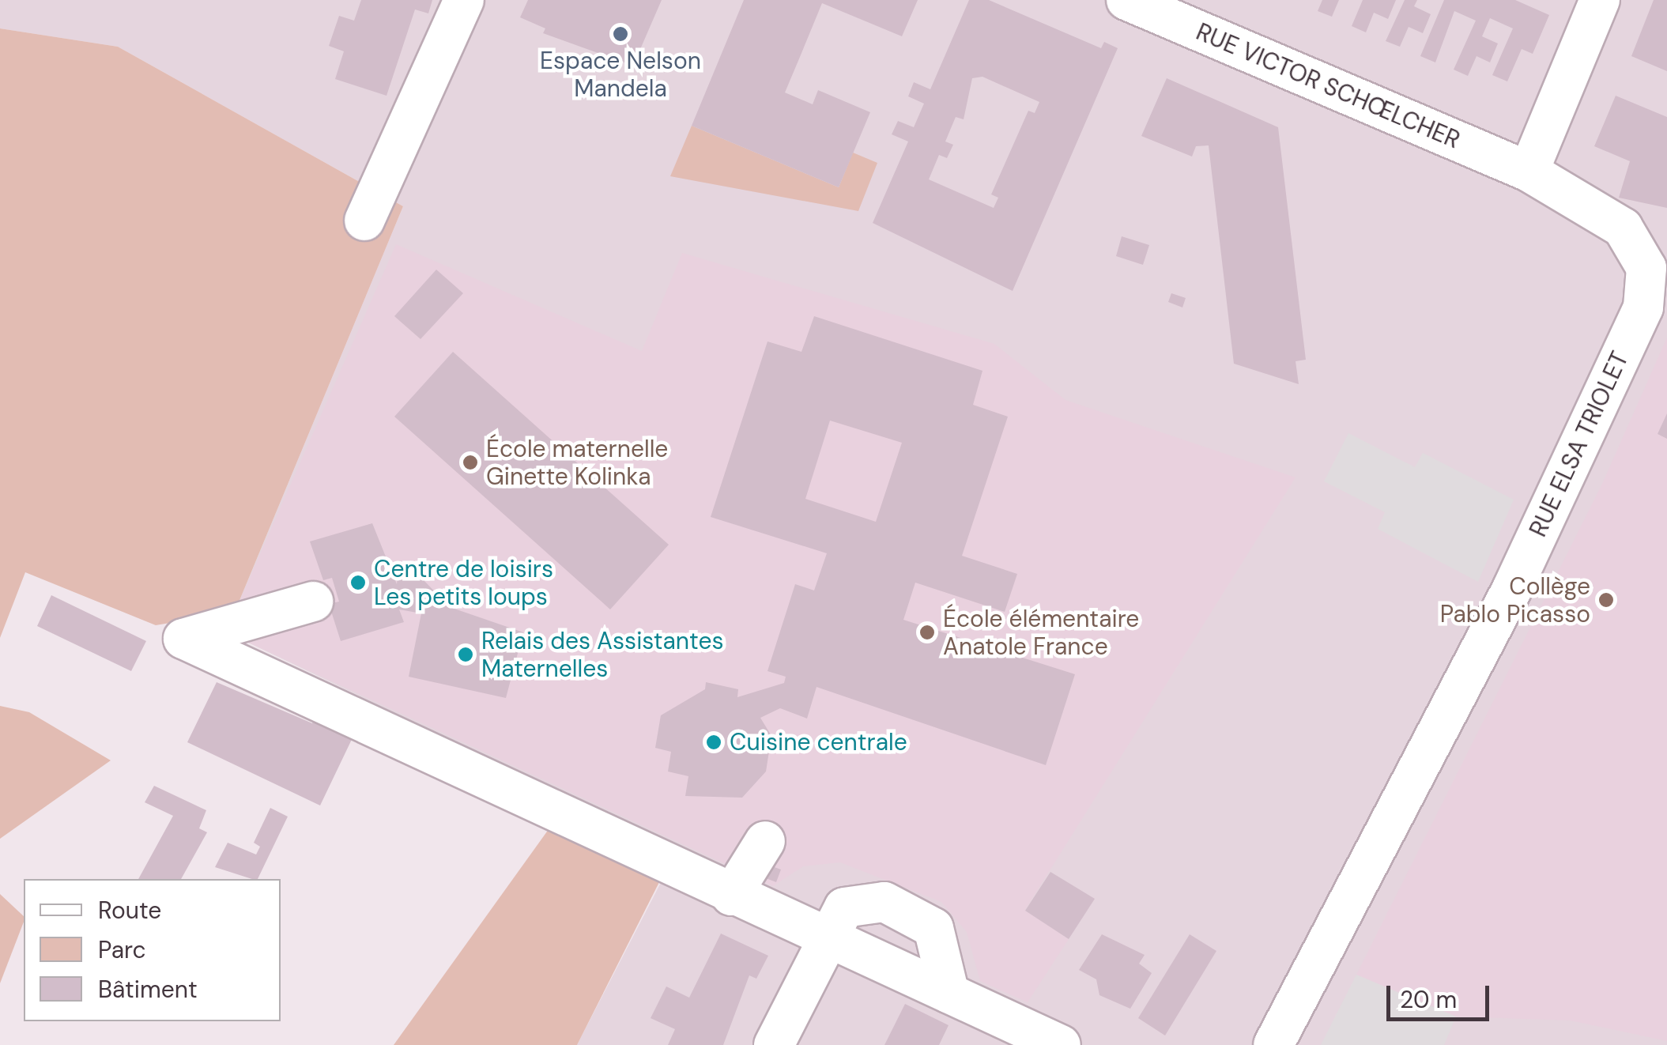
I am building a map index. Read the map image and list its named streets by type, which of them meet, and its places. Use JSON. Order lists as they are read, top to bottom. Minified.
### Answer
{"streets":{"street":["RUE VICTOR SCHŒLCHER","RUE ELSA TRIOLET"]},"crossings":[["RUE VICTOR SCHŒLCHER","RUE ELSA TRIOLET"]],"places":["Espace Nelson Mandela","École maternelle Ginette Kolinka","Centre de loisirs Les petits loups","Collège Pablo Picasso","École élémentaire Anatole France","Relais des Assistantes Maternelles","Cuisine centrale"],"legend":["Route","Parc","Bâtiment"],"scale_bar":"20 m"}
